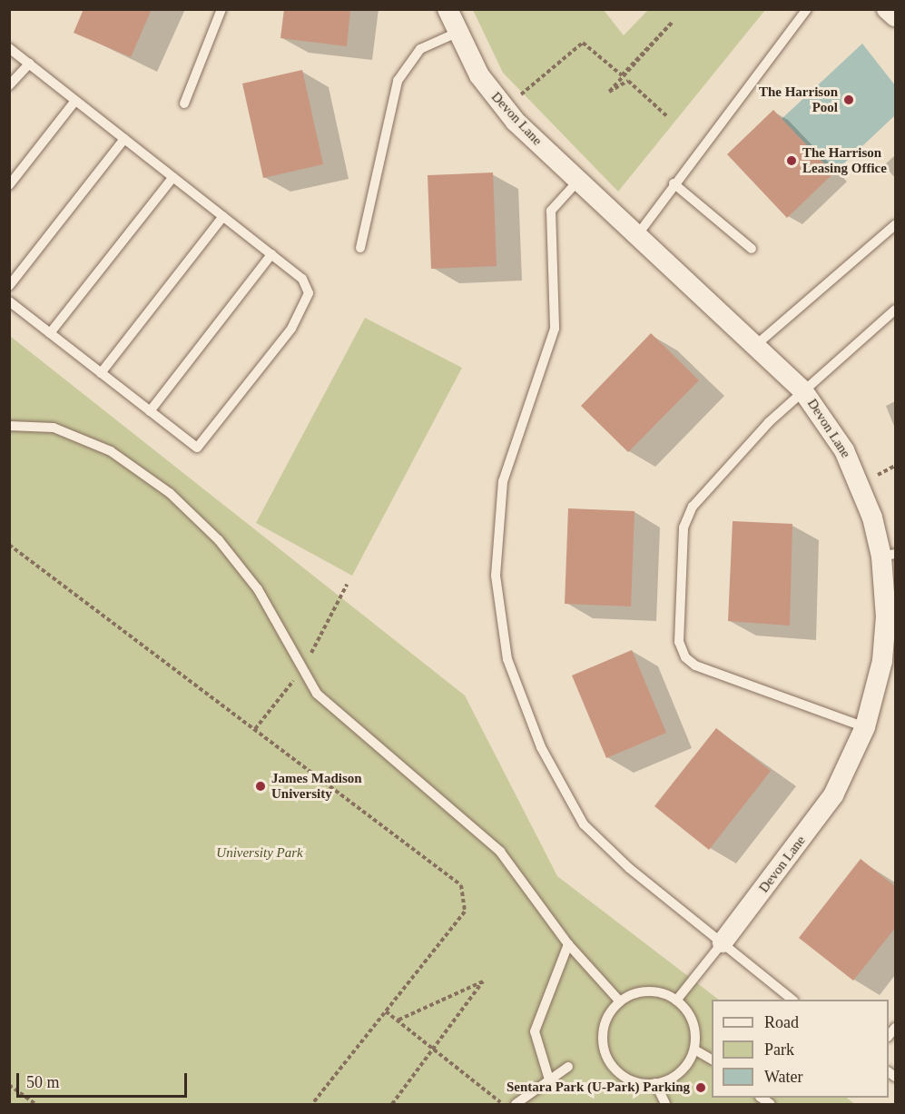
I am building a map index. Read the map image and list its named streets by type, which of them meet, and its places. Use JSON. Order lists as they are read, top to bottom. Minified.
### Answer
{"streets":{"street":["Devon Lane"]},"parks":["University Park"],"places":["The Harrison Pool","The Harrison Leasing Office","James Madison University","Sentara Park (U-Park) Parking"],"legend":["Road","Park","Water"],"scale_bar":"50 m"}
